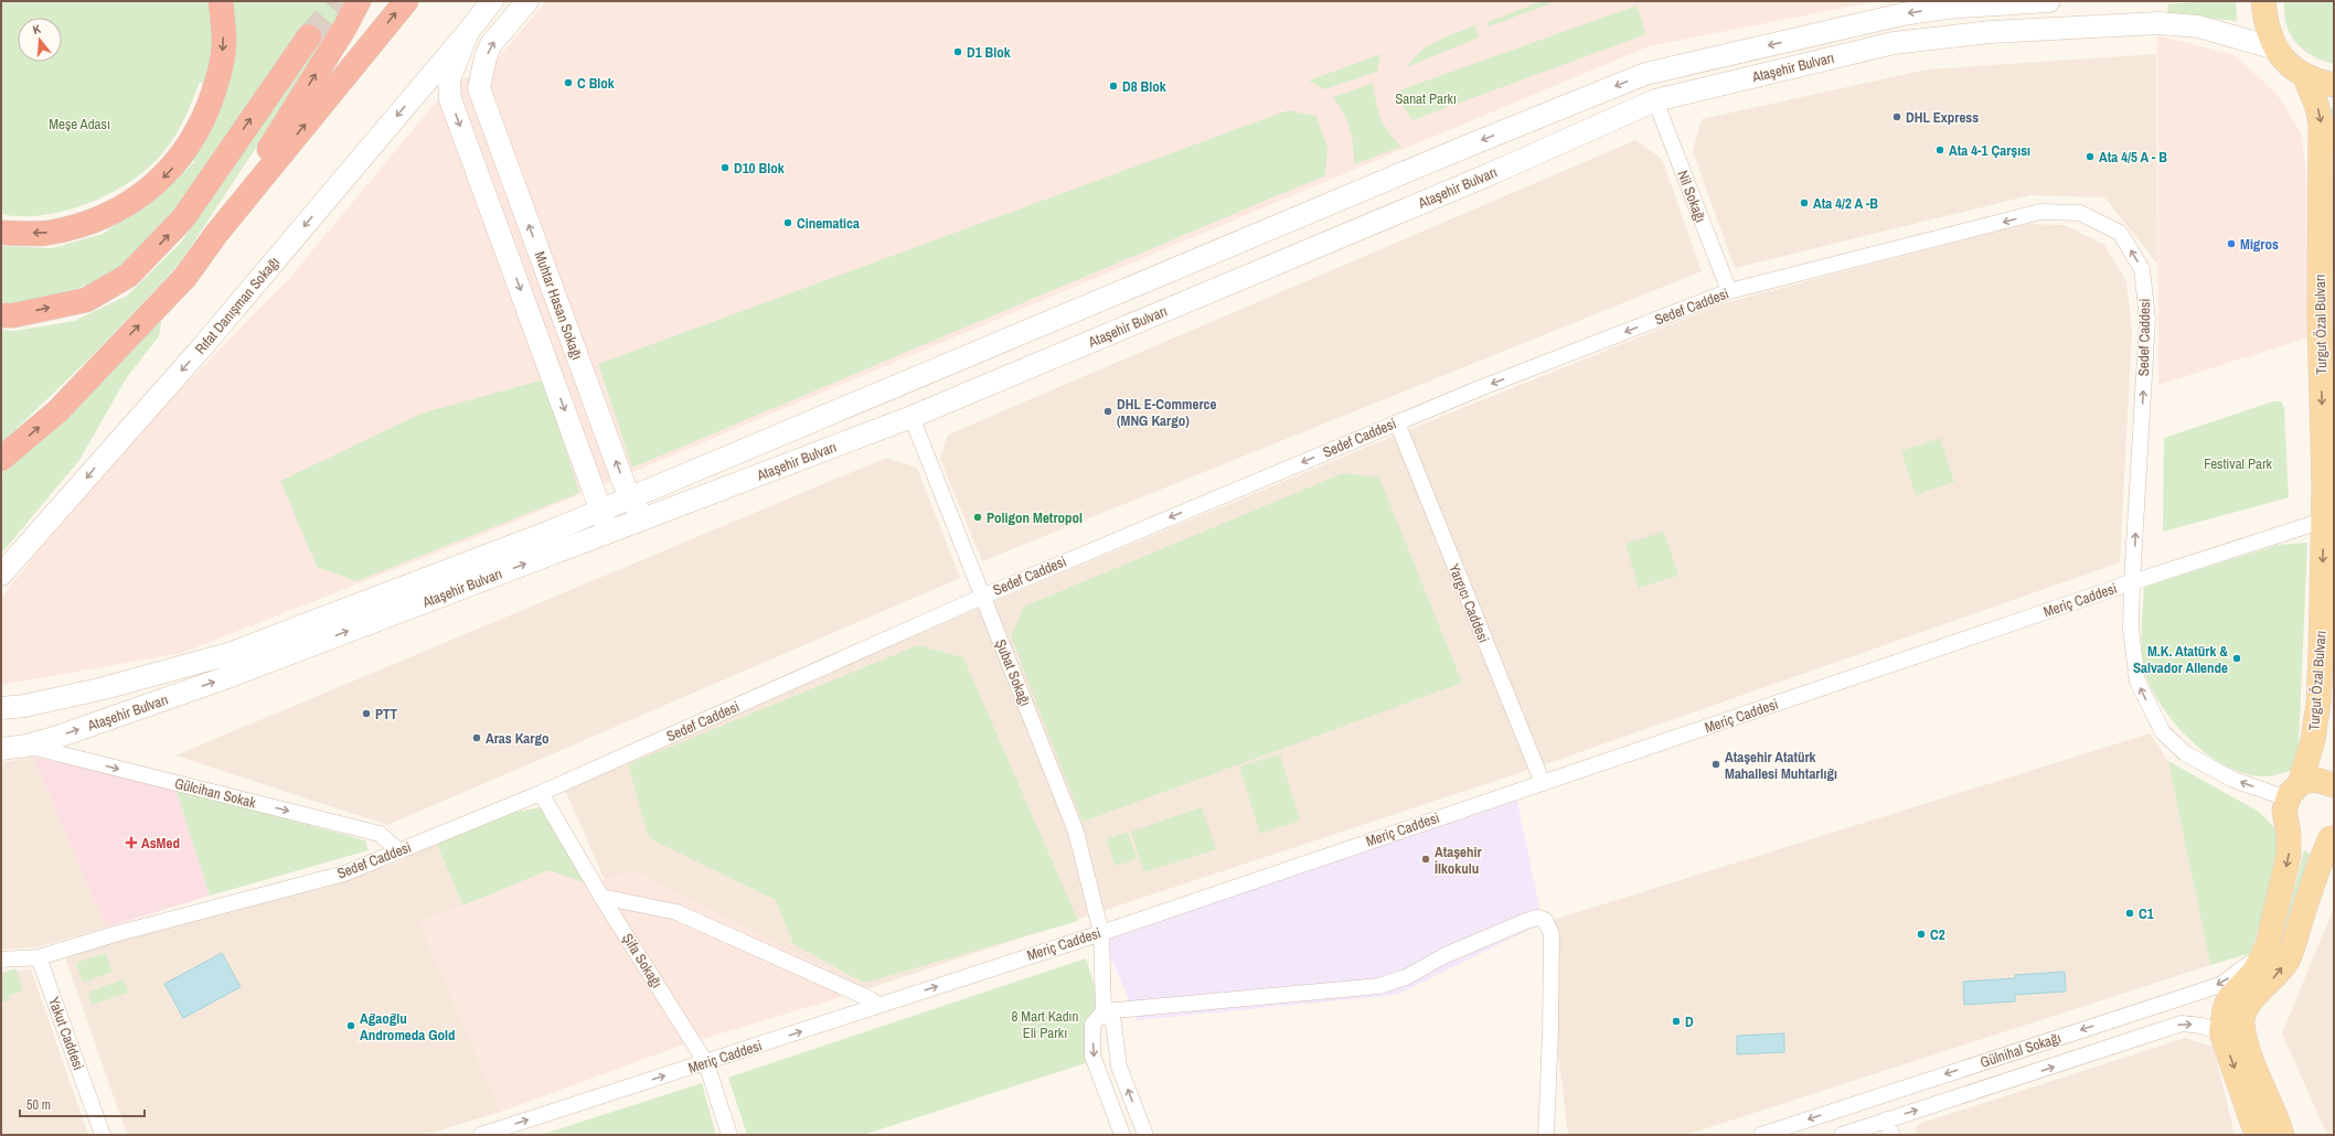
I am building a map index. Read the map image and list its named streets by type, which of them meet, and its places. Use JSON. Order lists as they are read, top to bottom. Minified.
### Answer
{"streets":{"main road":["Ataşehir Bulvarı","Rıfat Danışman Sokağı","Muhtar Hasan Sokağı","Turgut Özal Bulvarı"],"street":["Nil Sokağı","Sedef Caddesi","Meriç Caddesi","Yargıcı Caddesi","Şubat Sokağı","Gülcihan Sokak","Şifa Sokağı","Yakut Caddesi","Gülnihal Sokağı"]},"crossings":[["Ataşehir Bulvarı","Nil Sokağı"],["Ataşehir Bulvarı","Muhtar Hasan Sokağı"],["Ataşehir Bulvarı","Turgut Özal Bulvarı"],["Ataşehir Bulvarı","Şubat Sokağı"],["Ataşehir Bulvarı","Gülcihan Sokak"],["Nil Sokağı","Sedef Caddesi"],["Rıfat Danışman Sokağı","Muhtar Hasan Sokağı"],["Sedef Caddesi","Turgut Özal Bulvarı"],["Sedef Caddesi","Meriç Caddesi"],["Sedef Caddesi","Yargıcı Caddesi"],["Sedef Caddesi","Şubat Sokağı"],["Sedef Caddesi","Gülcihan Sokak"],["Sedef Caddesi","Şifa Sokağı"],["Sedef Caddesi","Yakut Caddesi"],["Turgut Özal Bulvarı","Meriç Caddesi"],["Turgut Özal Bulvarı","Gülnihal Sokağı"],["Meriç Caddesi","Yargıcı Caddesi"],["Meriç Caddesi","Şubat Sokağı"],["Meriç Caddesi","Şifa Sokağı"]],"one_way":["Rıfat Danışman Sokağı","Turgut Özal Bulvarı","Gülcihan Sokak"],"parks":["Sanat Parkı","Meşe Adası","Festival Park","8 Mart Kadın Eli Parkı"],"places":{"other":["D1 Blok","C Blok","D8 Blok","DHL Express","Ata 4-1 Çarşısı","Ata 4/5 A - B","D10 Blok","Ata 4/2 A -B","Cinematica","Migros","DHL E-Commerce (MNG Kargo)","Poligon Metropol","M.K. Atatürk & Salvador Allende","PTT","Aras Kargo","Ataşehir Atatürk Mahallesi Muhtarlığı","Ataşehir İlkokulu","C1","C2","D","Ağaoğlu Andromeda Gold"],"health":["AsMed"]},"scale_bar":"50 m","north":"top"}
